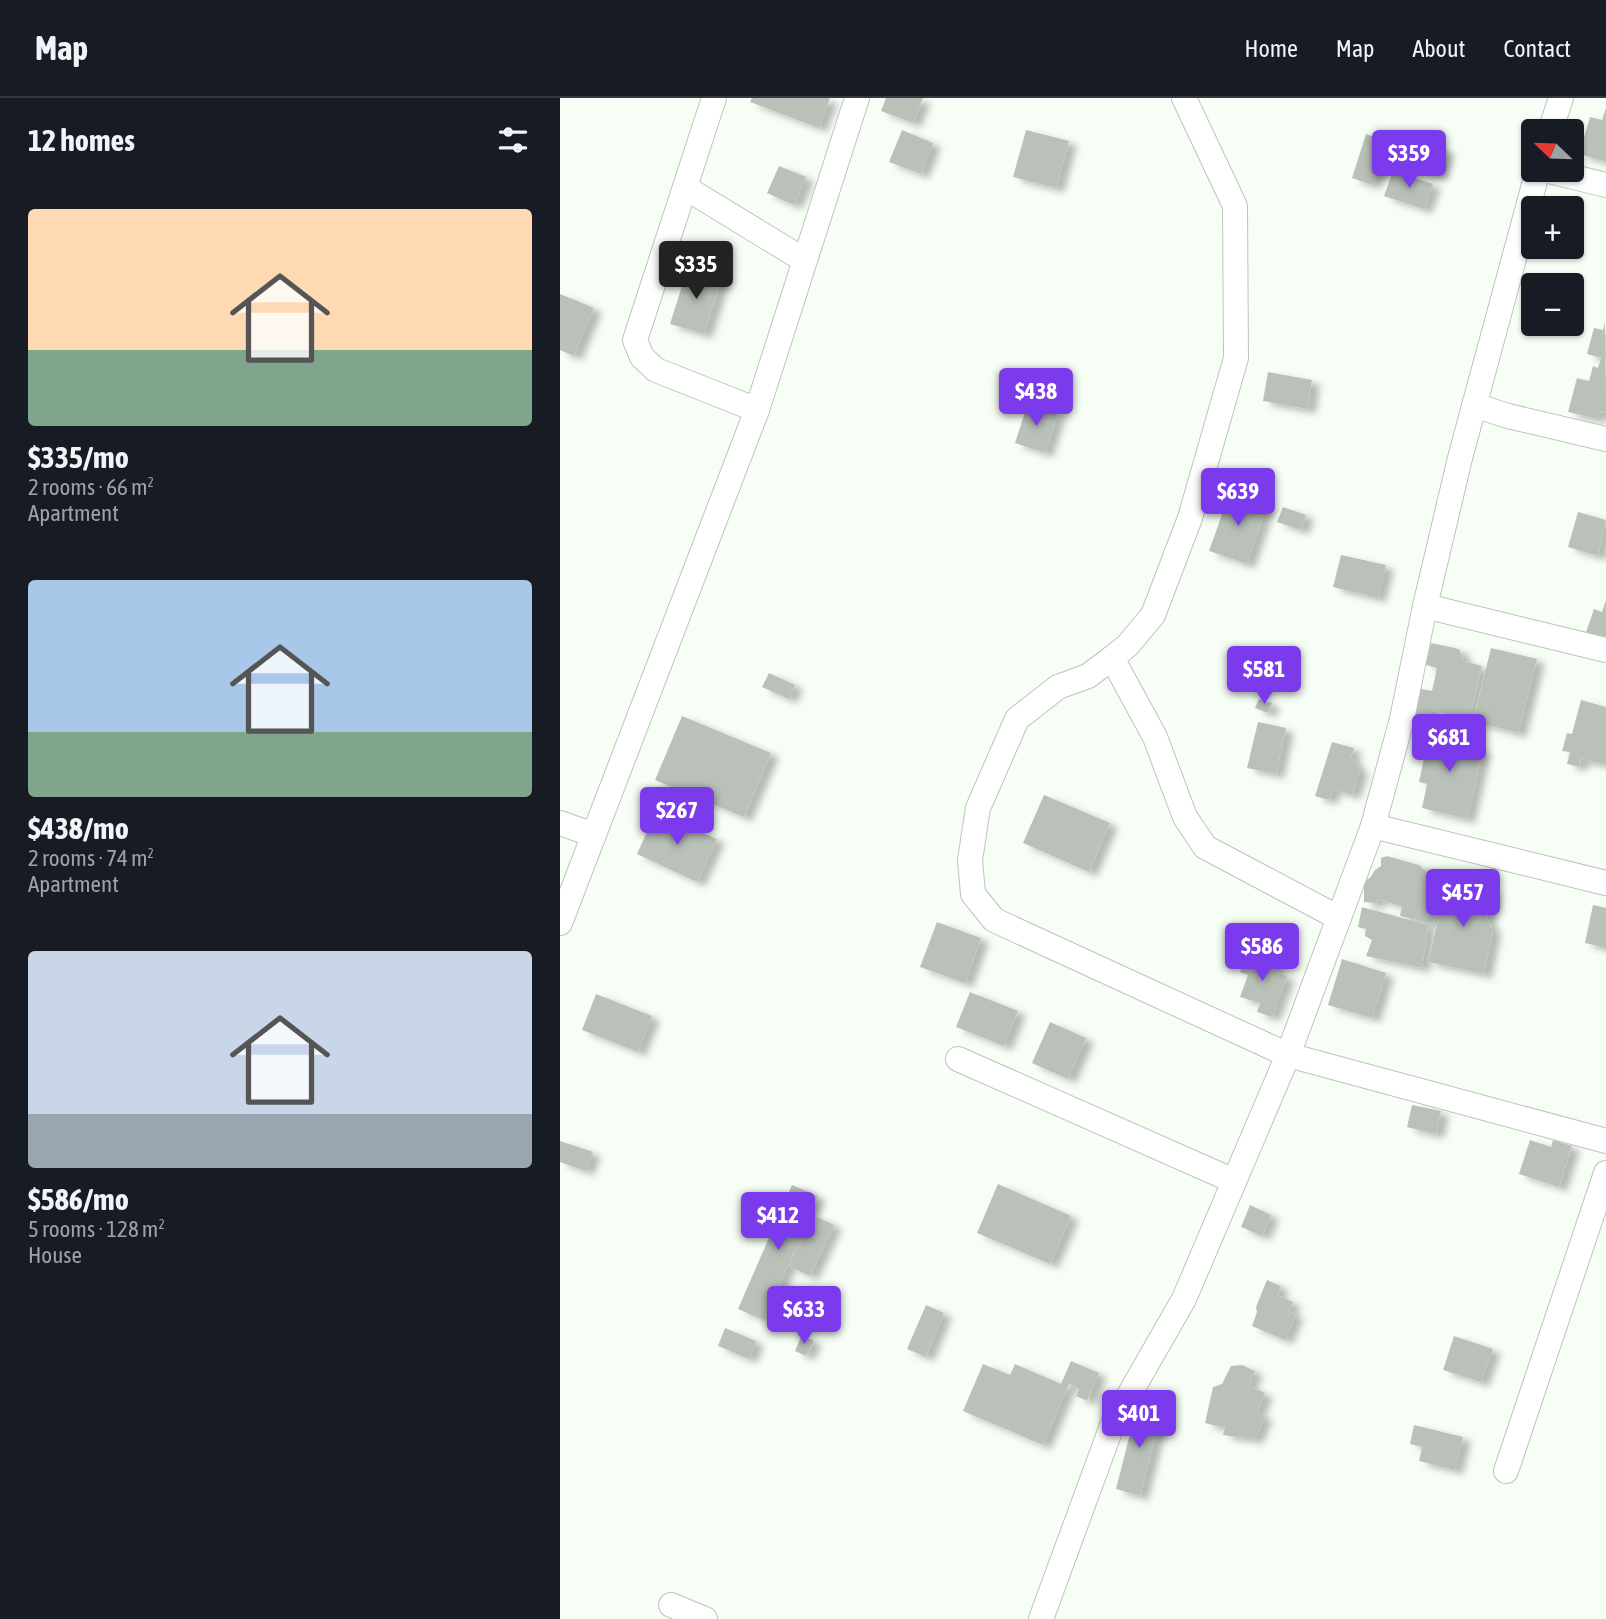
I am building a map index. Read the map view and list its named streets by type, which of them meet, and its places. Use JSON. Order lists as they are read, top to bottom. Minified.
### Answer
{"north":"top left","page":{"header":"Map","nav":["Home","Map","About","Contact"],"heading":"12 homes","map_buttons":["+","−"],"price":["$359","$335","$438","$639","$581","$681","$267","$457","$586","$412","$633","$401"],"list":[{"name":"$335/mo","note":"2 rooms · 66 m² · Apartment"},{"name":"$438/mo","note":"2 rooms · 74 m² · Apartment"},{"name":"$586/mo","note":"5 rooms · 128 m² · House"}]}}
